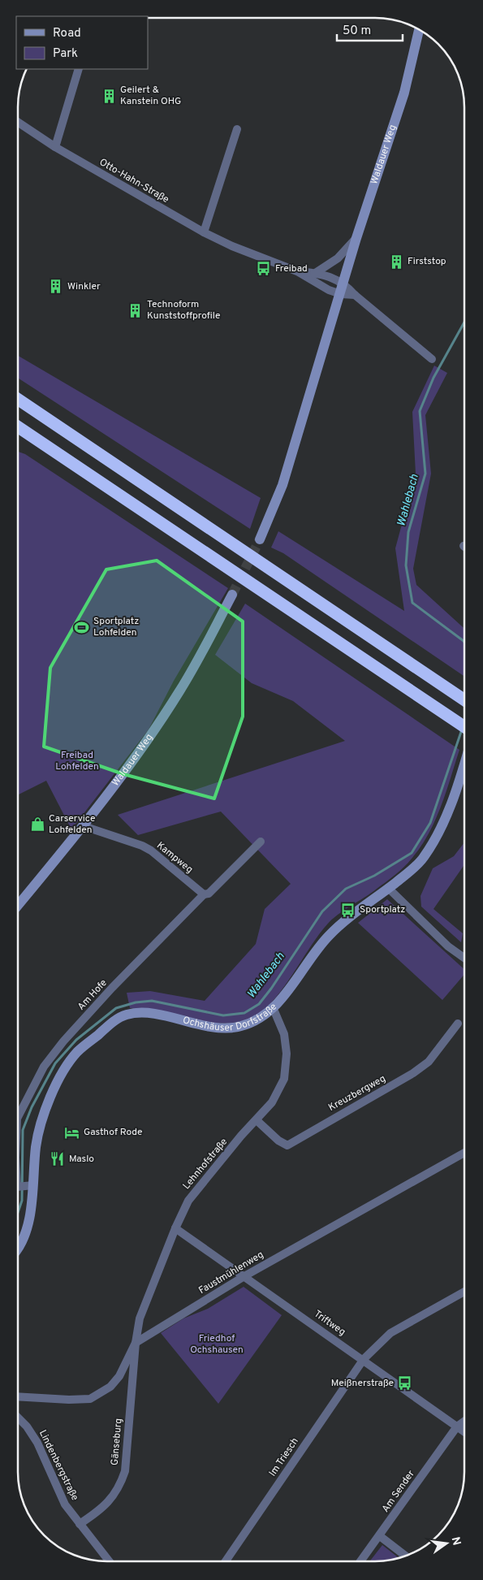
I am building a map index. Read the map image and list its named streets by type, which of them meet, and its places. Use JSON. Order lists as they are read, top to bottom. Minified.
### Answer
{"streets":{"street":["Waldauer Weg","Otto-Hahn-Straße","Kampweg","Am Hofe","Ochshäuser Dorfstraße","Kreuzbergweg","Lehnhofstraße","Faustmühlenweg","Triftweg","Gänseburg","Im Triesch","Lindenbergstraße","Am Sender"]},"crossings":[["Waldauer Weg","Otto-Hahn-Straße"],["Waldauer Weg","Kampweg"],["Kampweg","Am Hofe"],["Am Hofe","Ochshäuser Dorfstraße"],["Ochshäuser Dorfstraße","Lehnhofstraße"],["Kreuzbergweg","Lehnhofstraße"],["Lehnhofstraße","Faustmühlenweg"],["Lehnhofstraße","Triftweg"],["Lehnhofstraße","Gänseburg"],["Faustmühlenweg","Triftweg"],["Faustmühlenweg","Gänseburg"],["Triftweg","Im Triesch"],["Triftweg","Am Sender"],["Gänseburg","Lindenbergstraße"]],"water":["Wahlebach"],"parks":["Freibad Lohfelden","Friedhof Ochshausen"],"places":{"building":["Geilert & Kanstein OHG","Firststop","Winkler","Technoform Kunststoffprofile"],"bus stop":["Freibad","Sportplatz","Meißnerstraße"],"sports":["Sportplatz Lohfelden"],"shop":["Carservice Lohfelden"],"hotel":["Gasthof Rode"],"restaurant":["Maslo"]},"legend":["Road","Park"],"scale_bar":"50 m","north":"right"}
